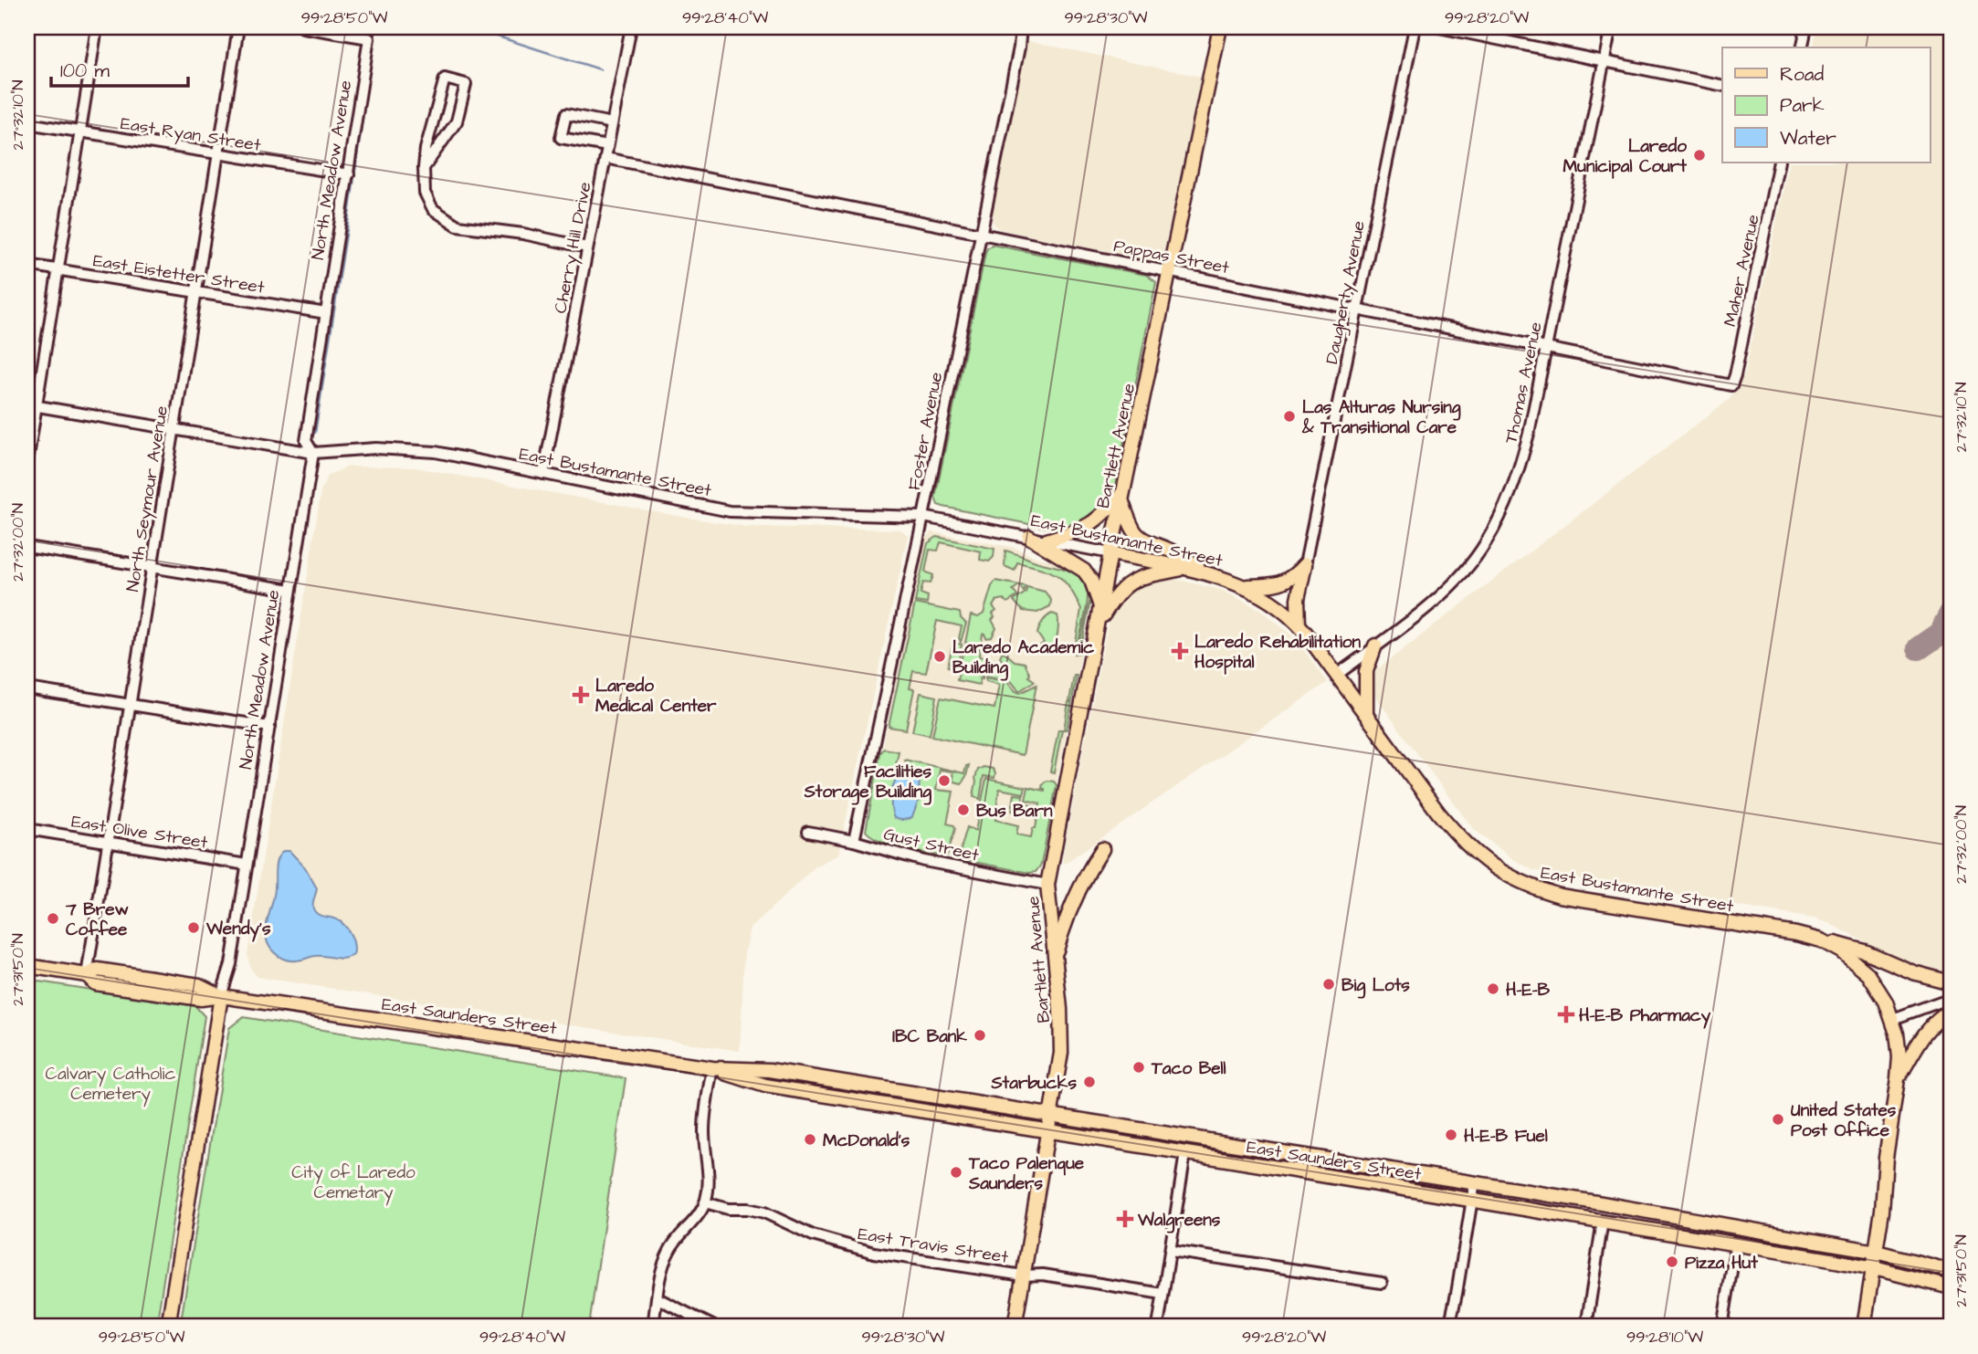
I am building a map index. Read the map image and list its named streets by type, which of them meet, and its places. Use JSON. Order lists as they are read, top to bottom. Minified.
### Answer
{"streets":{"main road":["North Meadow Avenue","Bartlett Avenue","East Bustamante Street","East Saunders Street"],"street":["East Ryan Street","Cherry Hill Drive","Pappas Street","Maher Avenue","East Eistetter Street","Daugherty Avenue","Thomas Avenue","Foster Avenue","North Seymour Avenue","East Olive Street","Gust Street","East Travis Street"]},"crossings":[["East Ryan Street","North Meadow Avenue"],["East Ryan Street","North Seymour Avenue"],["North Meadow Avenue","East Eistetter Street"],["North Meadow Avenue","East Bustamante Street"],["North Meadow Avenue","East Olive Street"],["North Meadow Avenue","East Saunders Street"],["Cherry Hill Drive","Pappas Street"],["Cherry Hill Drive","East Bustamante Street"],["Pappas Street","Maher Avenue"],["Pappas Street","Daugherty Avenue"],["Pappas Street","Thomas Avenue"],["Pappas Street","Foster Avenue"],["Pappas Street","Bartlett Avenue"],["East Eistetter Street","North Seymour Avenue"],["Thomas Avenue","East Bustamante Street"],["Foster Avenue","East Bustamante Street"],["Foster Avenue","Gust Street"],["Bartlett Avenue","East Bustamante Street"],["Bartlett Avenue","Gust Street"],["Bartlett Avenue","East Saunders Street"],["Bartlett Avenue","East Travis Street"],["East Bustamante Street","North Seymour Avenue"],["East Bustamante Street","East Saunders Street"],["North Seymour Avenue","East Olive Street"],["North Seymour Avenue","East Saunders Street"]],"parks":["Calvary Catholic Cemetery","City of Laredo Cemetary"],"places":{"other":["Laredo Municipal Court","Las Alturas Nursing & Transitional Care","Laredo Academic Building","Facilities Storage Building","Bus Barn","7 Brew Coffee","Wendy's","Big Lots","H-E-B","IBC Bank","Taco Bell","Starbucks","United States Post Office","H-E-B Fuel","McDonald's","Taco Palenque Saunders","Pizza Hut"],"health":["Laredo Rehabilitation Hospital","Laredo Medical Center","H-E-B Pharmacy","Walgreens"]},"legend":["Road","Park","Water"],"scale_bar":"100 m","coordinates":["99°28'50\"W","99°28'40\"W","99°28'30\"W","99°28'20\"W","27°32'10\"N","27°32'00\"N","27°31'50\"N","99°28'10\"W"]}
